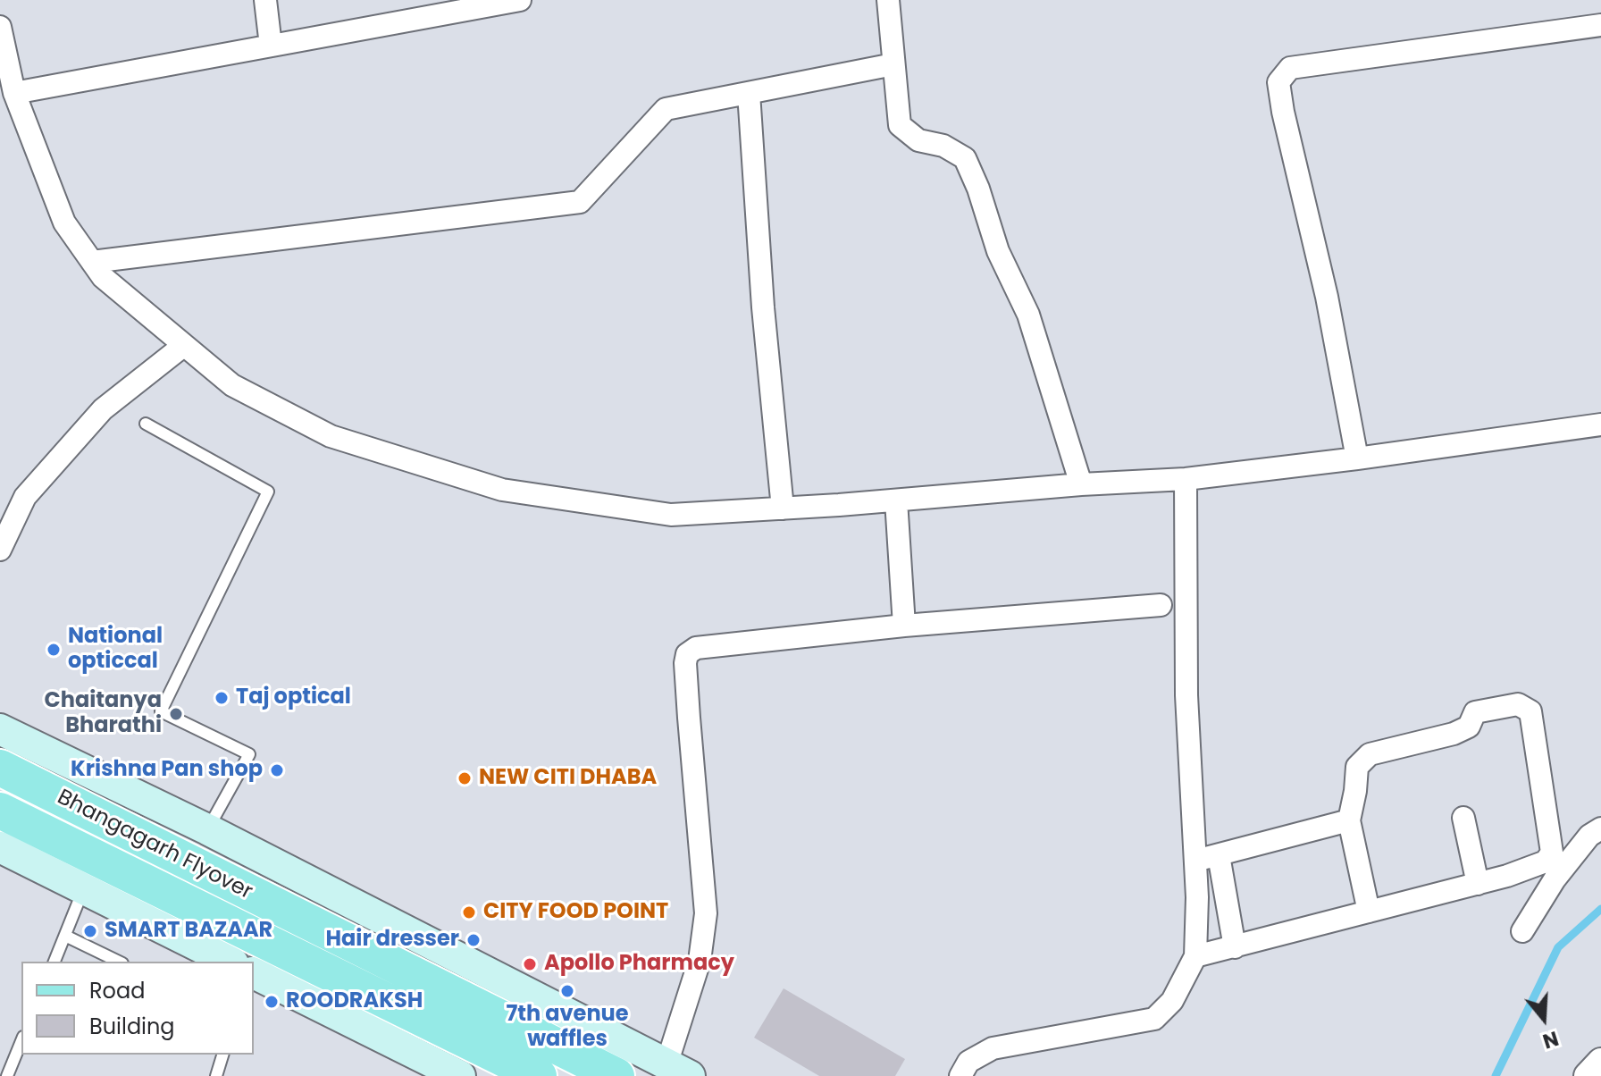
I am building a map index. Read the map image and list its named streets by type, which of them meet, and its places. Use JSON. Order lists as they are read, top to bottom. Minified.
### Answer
{"streets":{"main road":["Bhangagarh Flyover"]},"places":["National opticcal","Taj optical","Chaitanya Bharathi","Krishna Pan shop","NEW CITI DHABA","CITY FOOD POINT","SMART BAZAAR","Hair dresser","Apollo Pharmacy","7th avenue waffles","ROODRAKSH"],"legend":["Road","Building"],"north":"bottom"}
